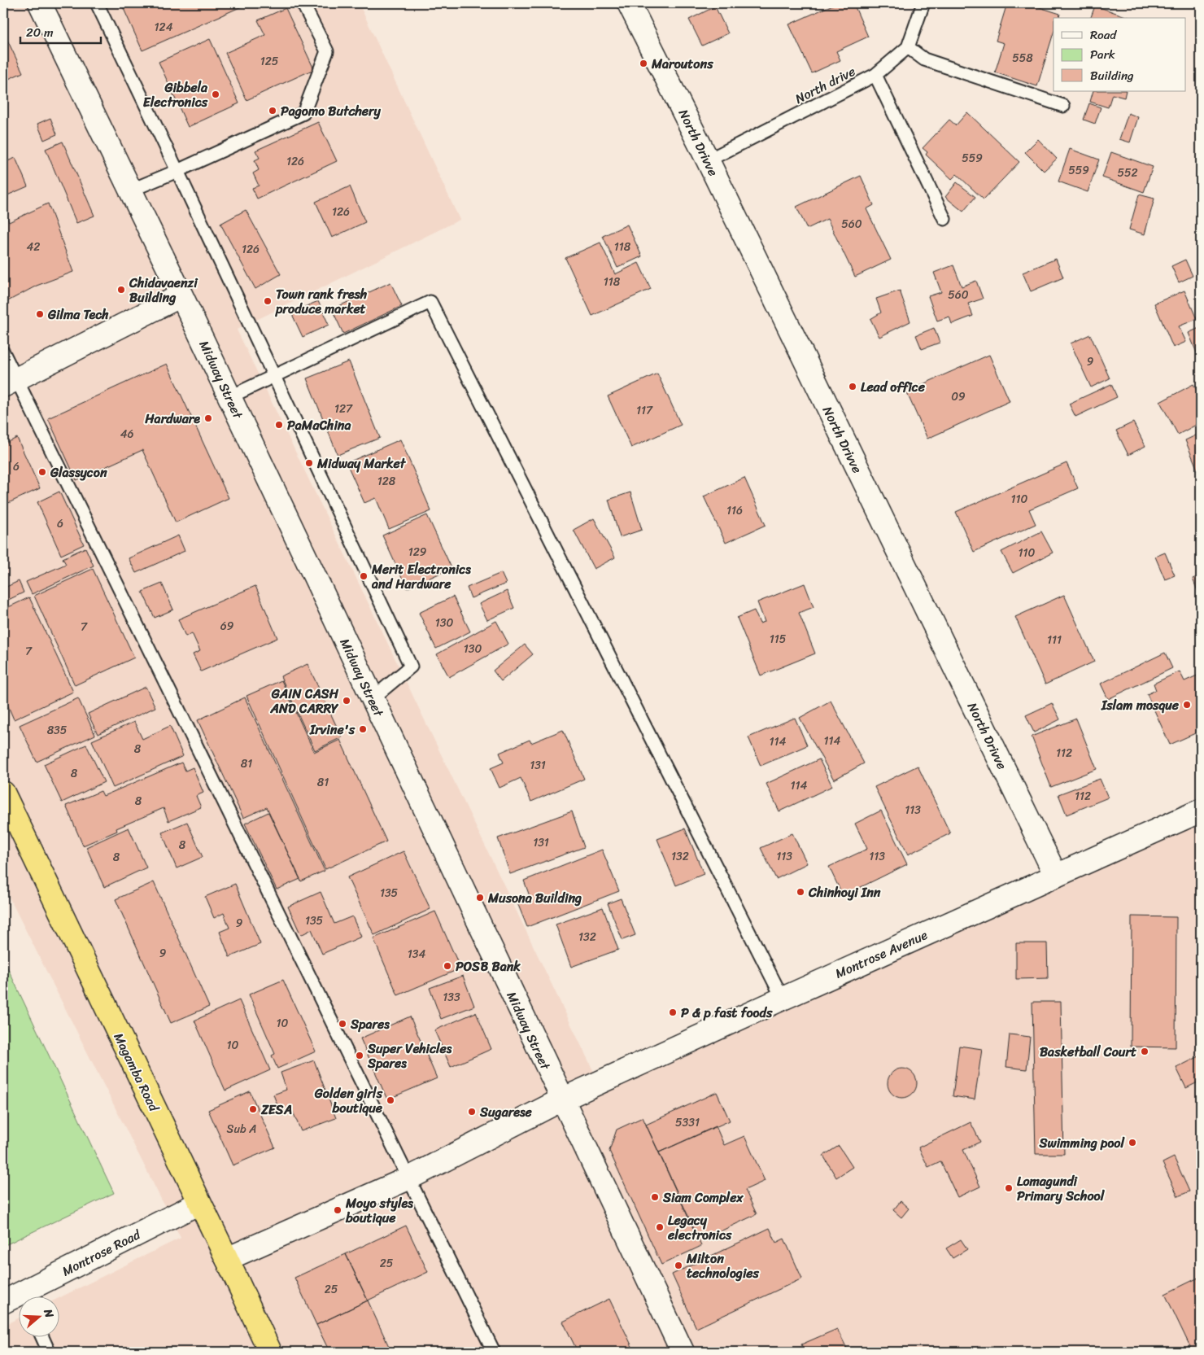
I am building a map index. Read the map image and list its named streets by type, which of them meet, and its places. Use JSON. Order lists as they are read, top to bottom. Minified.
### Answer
{"streets":{"highway":["Magamba Road"],"street":["North Drivve","Midway Street","Montrose Avenue","Montrose Road"],"lane":["North drive"]},"crossings":[["North drive","North Drivve"],["North Drivve","Montrose Avenue"],["Midway Street","Montrose Avenue"],["Montrose Avenue","Magamba Road"],["Magamba Road","Montrose Road"]],"places":["Maroutons","Gibbela Electronics","Pagomo Butchery","Chidavaenzi Building","Town rank fresh produce market","Gilma Tech","Lead office","Hardware","PaMaChina","Midway Market","Glassycon","Merit Electronics and Hardware","GAIN CASH AND CARRY","Islam mosque","Irvine's","Chinhoyi Inn","Musona Building","POSB Bank","P & p fast foods","Spares","Basketball Court","Super Vehicles Spares","Golden girls boutique","ZESA","Sugarese","Swimming pool","Lomagundi Primary School","Siam Complex","Moyo styles boutique","Legacy electronics","Milton technologies"],"house_numbers":["124","558","125","559","126","559","552","126","560","42","118","126","118","560","9","09","127","117","46","6","128","110","116","6","129","110","130","69","7","115","111","130","7","835","114","114","8","112","81","131","8","81","114","112","8","113","131","8","132","113","113","8","135","135","9","132","9","134","133","10","10","5331","Sub A","25","25"],"legend":["Road","Park","Building"],"scale_bar":"20 m","north":"right"}
